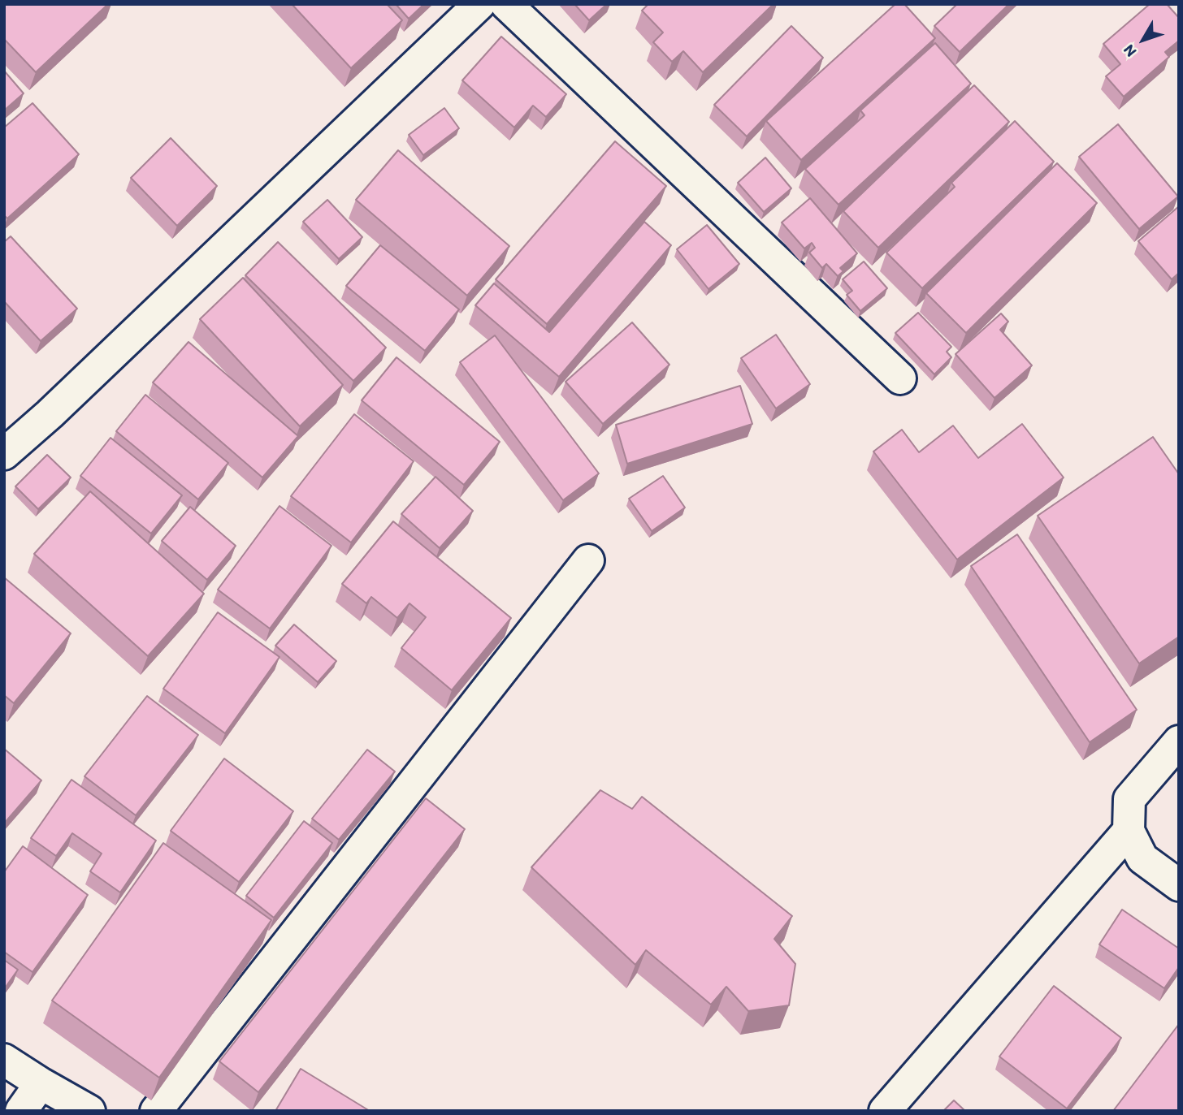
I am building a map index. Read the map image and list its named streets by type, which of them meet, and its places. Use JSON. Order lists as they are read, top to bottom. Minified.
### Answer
{"north":"bottom left"}
